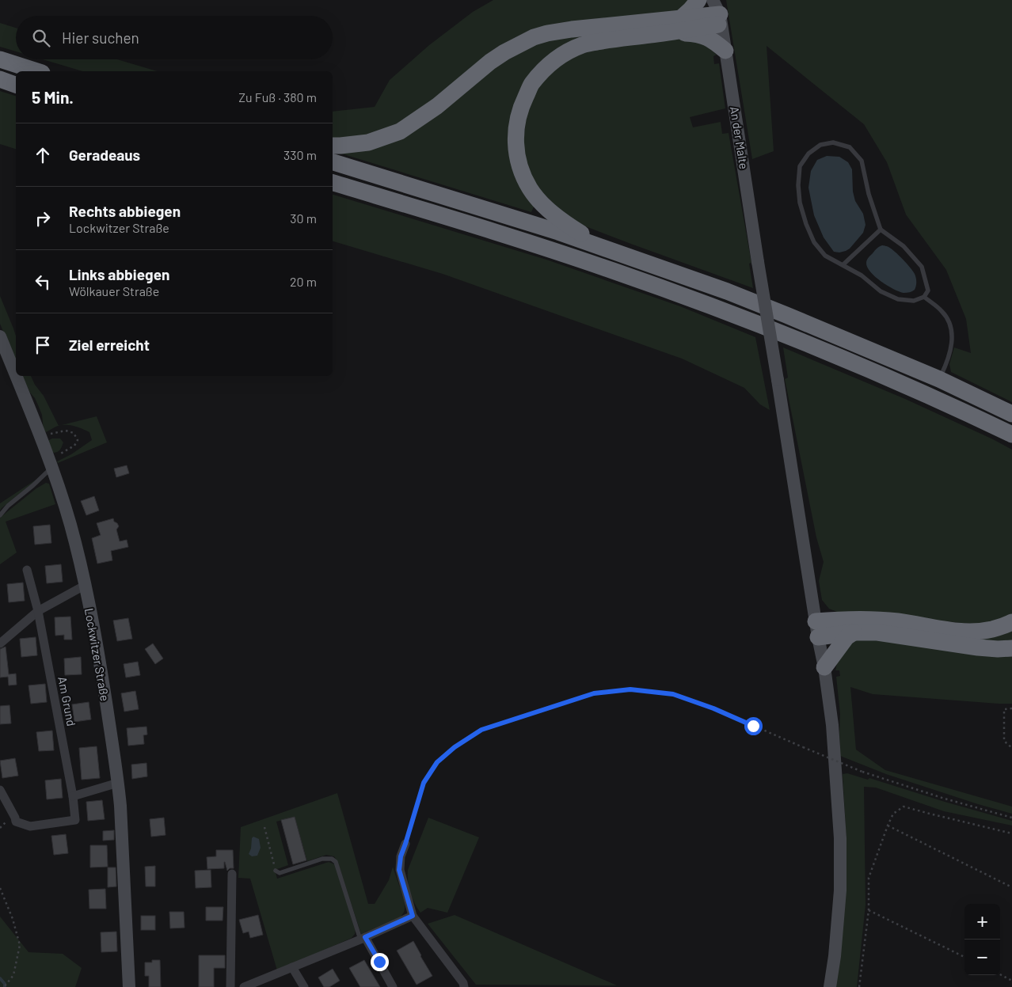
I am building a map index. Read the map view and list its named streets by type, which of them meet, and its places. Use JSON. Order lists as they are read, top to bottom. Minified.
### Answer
{"streets":{"main road":["An der Malte","Lockwitzer Straße"],"street":["Am Grund"]},"page":{"search":"Hier suchen","heading":["5 Min.","Zu Fuß · 380 m"],"list":[["Geradeaus","330 m"],["Rechts abbiegen","Lockwitzer Straße","30 m"],["Links abbiegen","Wölkauer Straße","20 m"],"Ziel erreicht"],"map_buttons":["+","−"]}}
